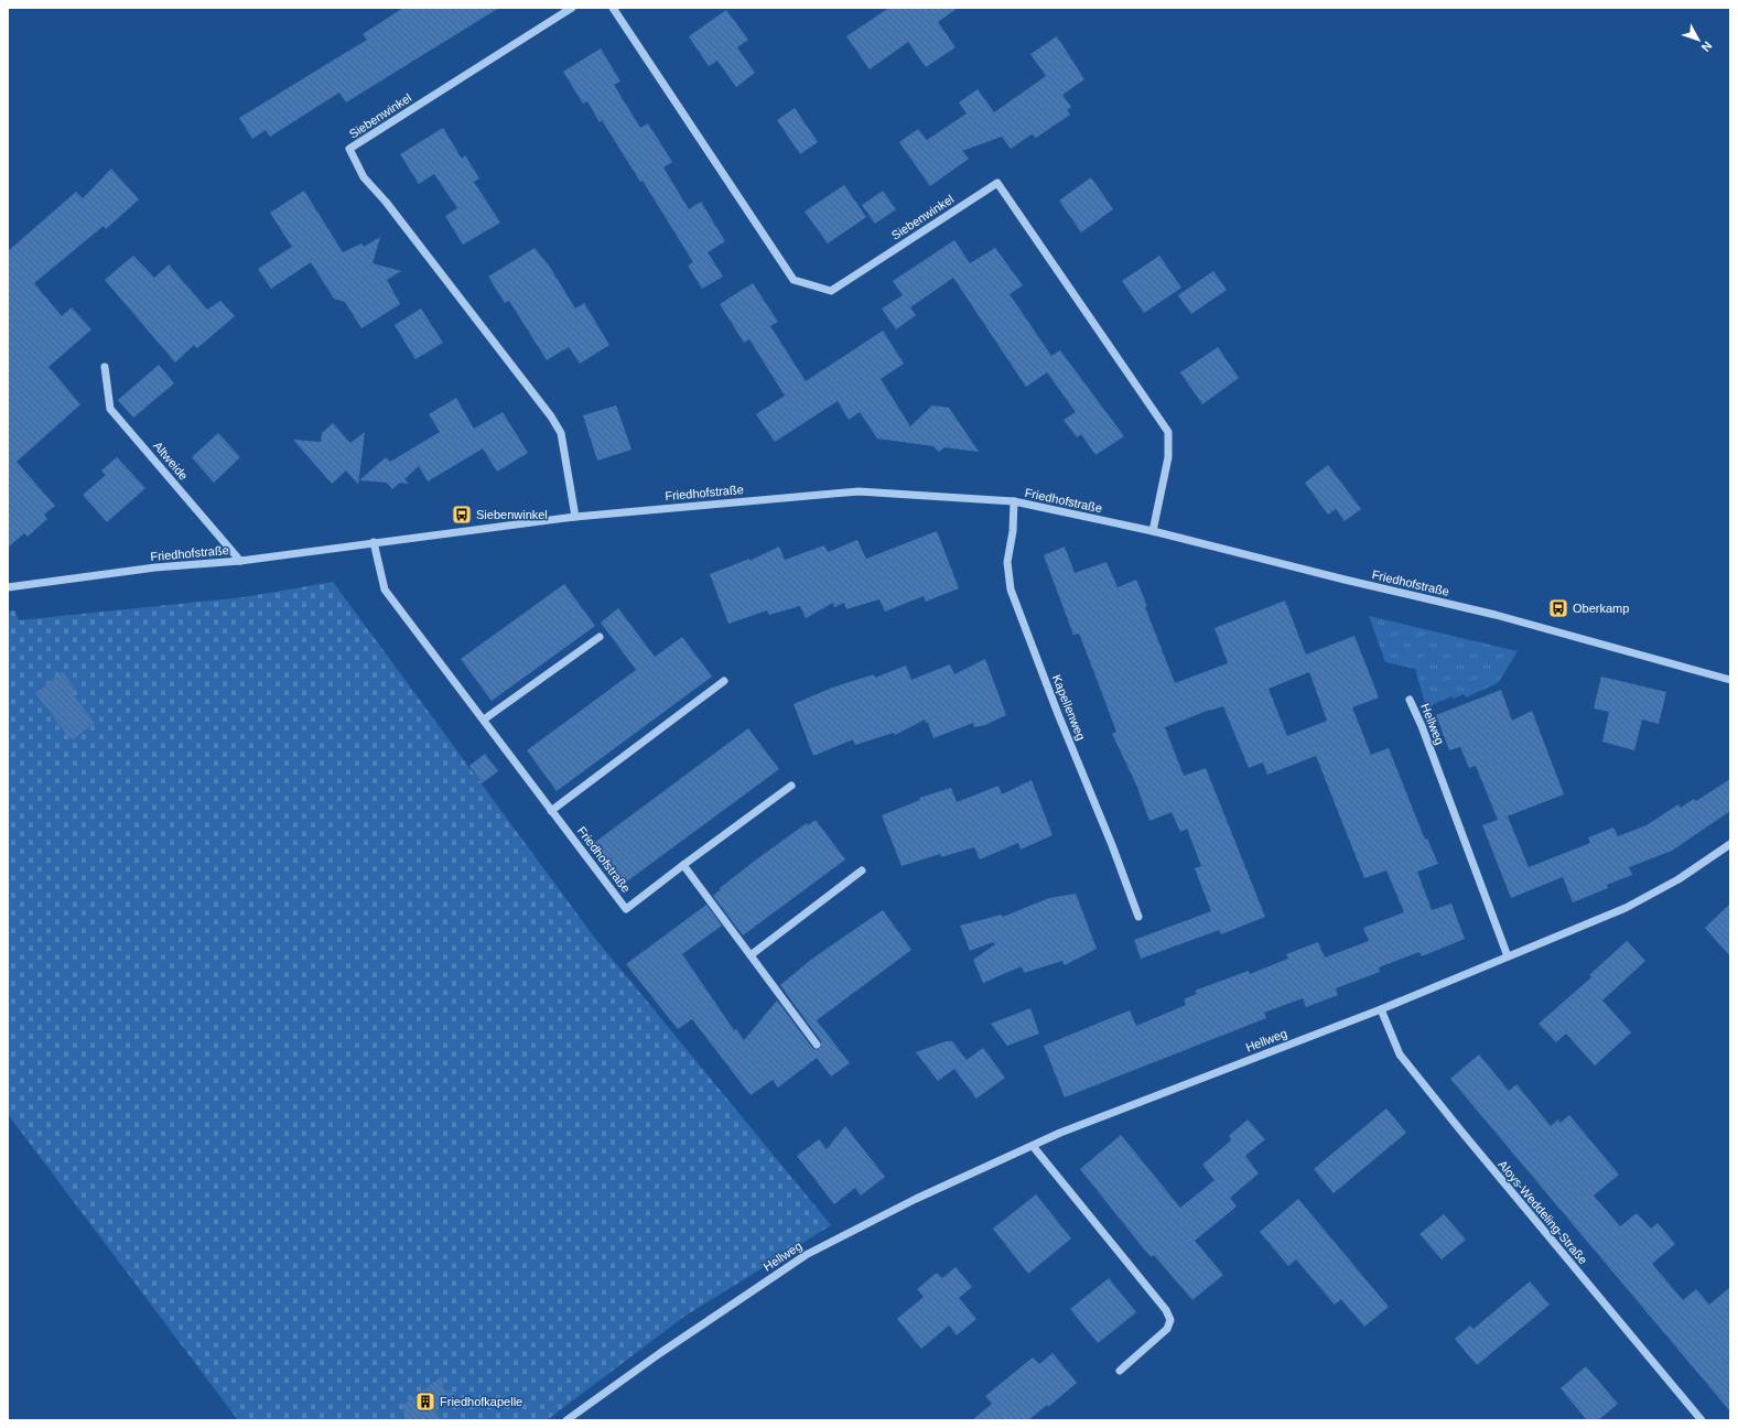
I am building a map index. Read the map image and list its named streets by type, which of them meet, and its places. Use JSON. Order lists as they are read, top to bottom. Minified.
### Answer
{"streets":{"street":["Siebenwinkel","Altweide","Friedhofstraße","Kapellenweg","Hellweg","Aloys-Weddeling-Straße"]},"crossings":[["Siebenwinkel","Friedhofstraße"],["Altweide","Friedhofstraße"],["Friedhofstraße","Kapellenweg"],["Hellweg","Aloys-Weddeling-Straße"]],"places":{"bus stop":["Siebenwinkel","Oberkamp"],"building":["Friedhofkapelle"]},"north":"bottom right"}
